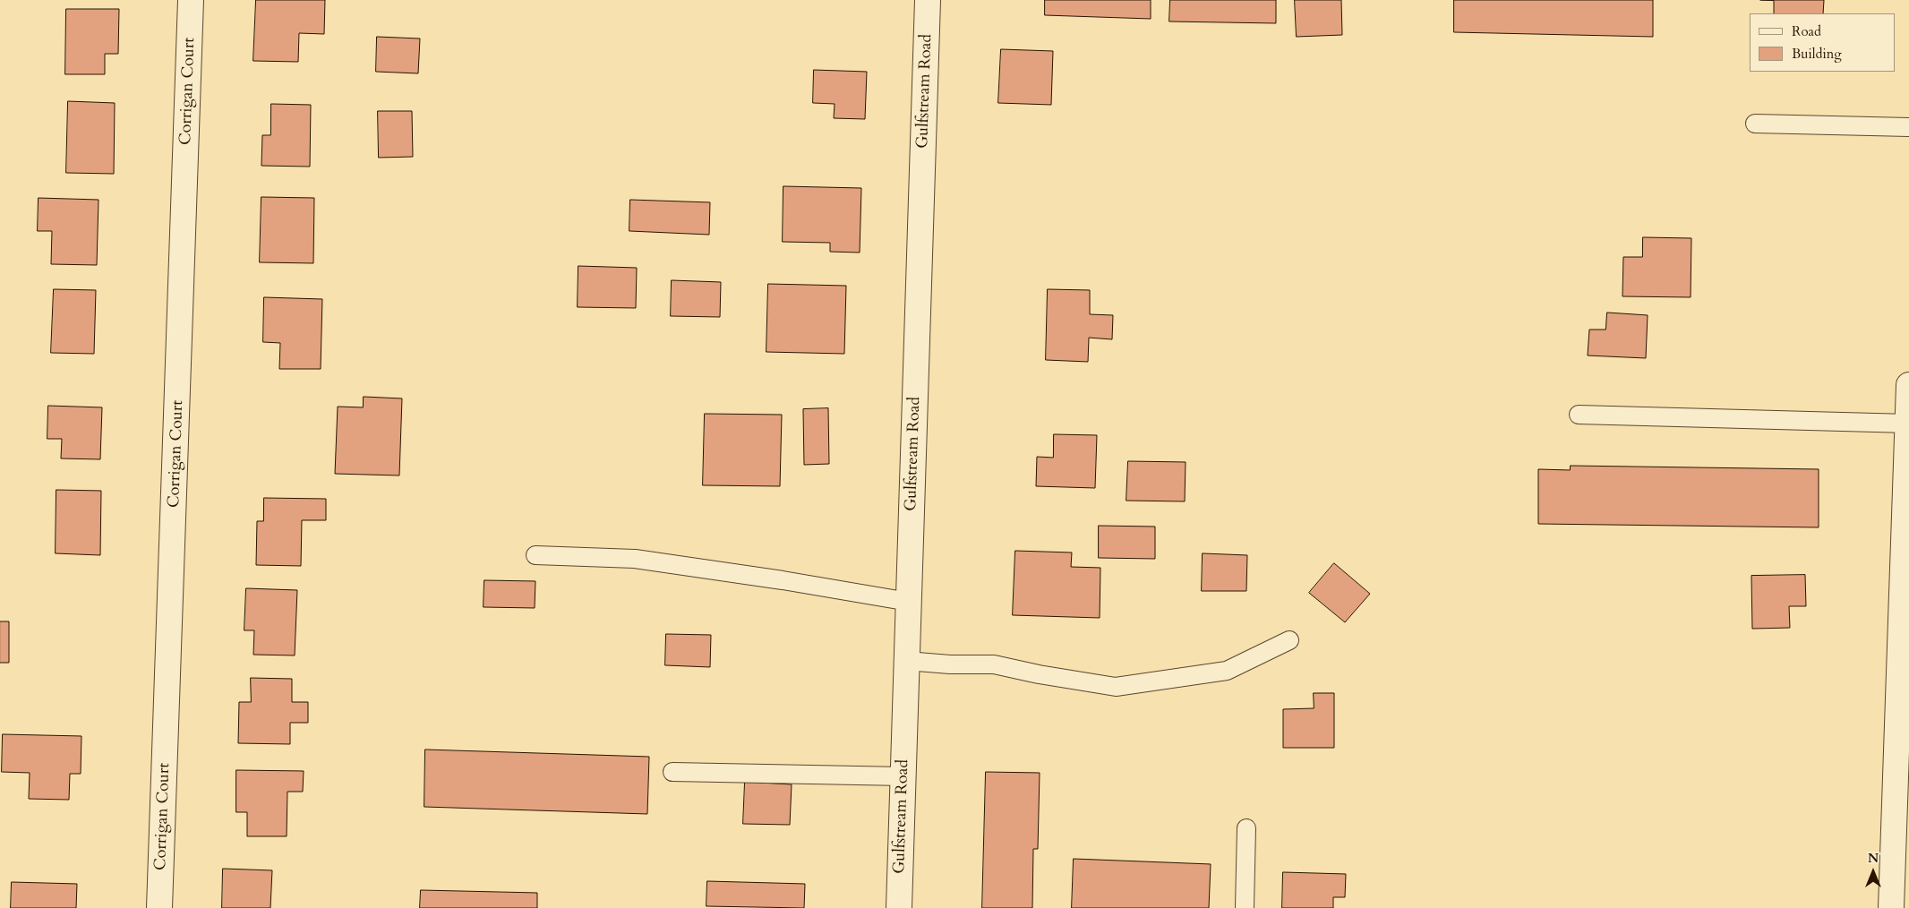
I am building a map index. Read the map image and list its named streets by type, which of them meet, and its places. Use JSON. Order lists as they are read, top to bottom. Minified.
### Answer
{"streets":{"street":["Corrigan Court","Gulfstream Road"]},"legend":["Road","Building"],"north":"top"}
